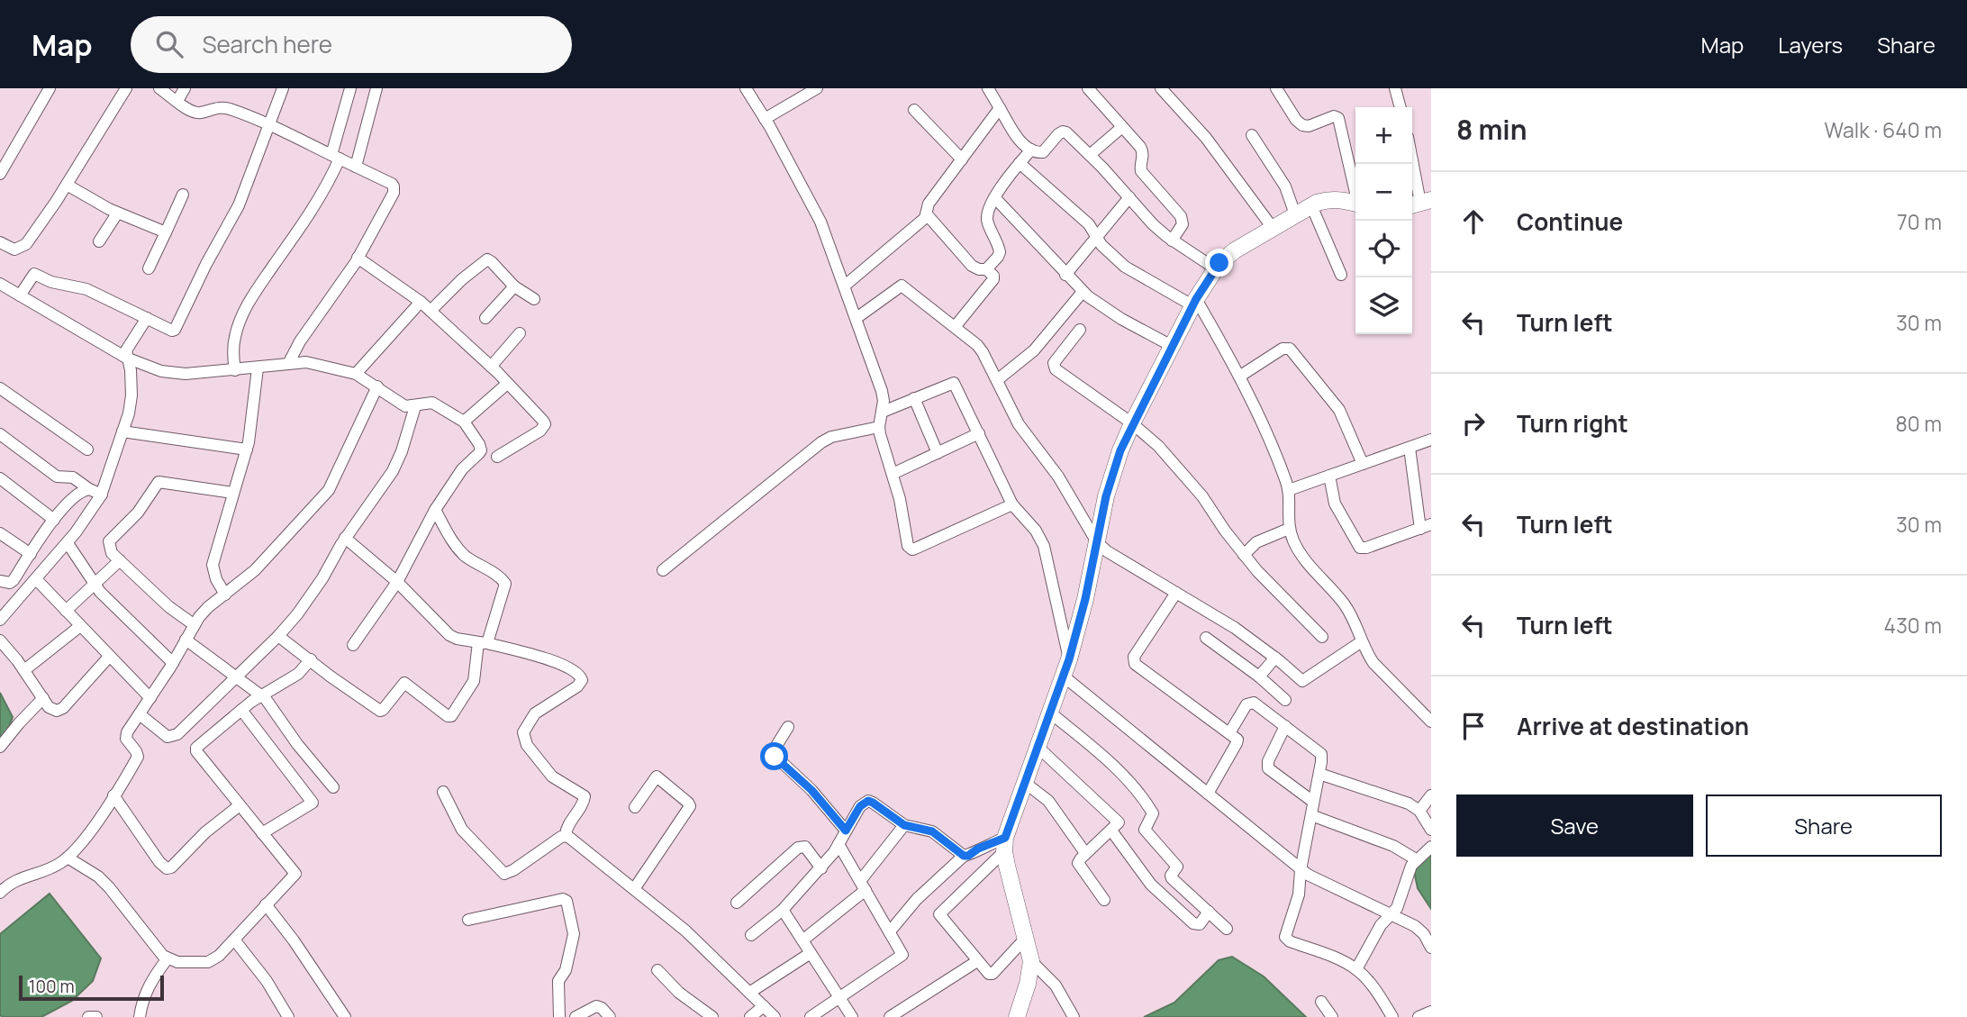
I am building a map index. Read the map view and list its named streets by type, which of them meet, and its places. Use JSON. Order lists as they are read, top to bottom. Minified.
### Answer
{"scale_bar":"100 m","page":{"header":"Map","search":"Search here","nav":["Map","Layers","Share"],"heading":["8 min","Walk · 640 m"],"map_buttons":["+","−"],"list":[["Continue","70 m"],["Turn left","30 m"],["Turn right","80 m"],["Turn left","30 m"],["Turn left","430 m"],"Arrive at destination"],"buttons":["Save","Share"],"scale":"100 m"}}
